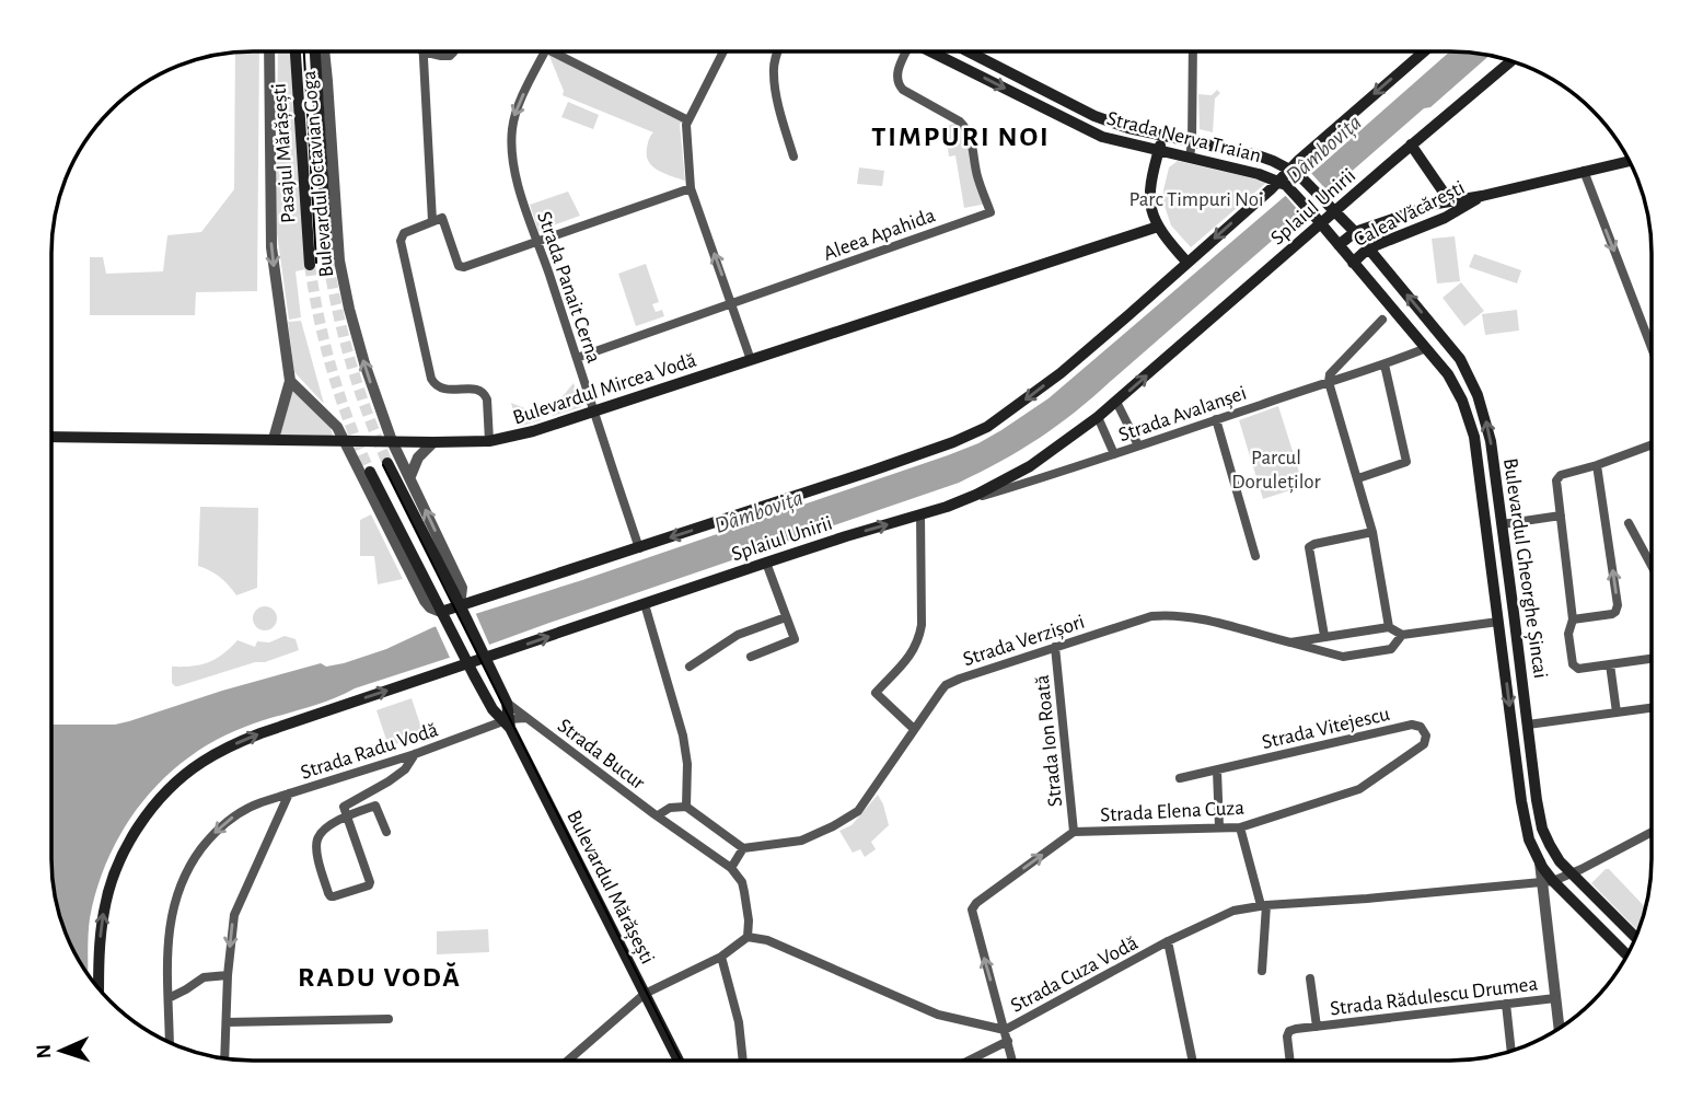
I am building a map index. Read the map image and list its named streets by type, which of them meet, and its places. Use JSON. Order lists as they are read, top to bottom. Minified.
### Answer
{"streets":{"main road":["Strada Nerva Traian","Pasajul Mărășești","Splaiul Unirii","Calea Văcărești","Bulevardul Mircea Vodă","Bulevardul Gheorghe Șincai","Bulevardul Mărășești"],"street":["Bulevardul Octavian Goga","Aleea Apahida","Strada Panait Cerna","Strada Avalanșei","Strada Verzișori","Strada Vitejescu","Strada Ion Roată","Strada Radu Vodă","Strada Bucur","Strada Elena Cuza","Strada Cuza Vodă","Strada Rădulescu Drumea"]},"crossings":[["Strada Nerva Traian","Splaiul Unirii"],["Strada Nerva Traian","Bulevardul Gheorghe Șincai"],["Bulevardul Octavian Goga","Bulevardul Mircea Vodă"],["Splaiul Unirii","Strada Panait Cerna"],["Splaiul Unirii","Strada Avalanșei"],["Splaiul Unirii","Bulevardul Gheorghe Șincai"],["Splaiul Unirii","Bulevardul Mărășești"],["Calea Văcărești","Bulevardul Gheorghe Șincai"],["Aleea Apahida","Strada Panait Cerna"],["Strada Panait Cerna","Bulevardul Mircea Vodă"],["Strada Avalanșei","Bulevardul Gheorghe Șincai"],["Bulevardul Gheorghe Șincai","Strada Verzișori"],["Bulevardul Gheorghe Șincai","Strada Cuza Vodă"],["Strada Verzișori","Strada Ion Roată"],["Strada Vitejescu","Strada Elena Cuza"],["Strada Ion Roată","Strada Elena Cuza"],["Strada Radu Vodă","Strada Bucur"],["Strada Radu Vodă","Bulevardul Mărășești"],["Strada Bucur","Bulevardul Mărășești"],["Strada Elena Cuza","Strada Cuza Vodă"]],"one_way":["Strada Panait Cerna","Strada Radu Vodă"],"districts":["TIMPURI NOI","RADU VODĂ"],"water":["Dâmbovița"],"parks":["Parc Timpuri Noi","Parcul Doruleților"],"north":"left"}
